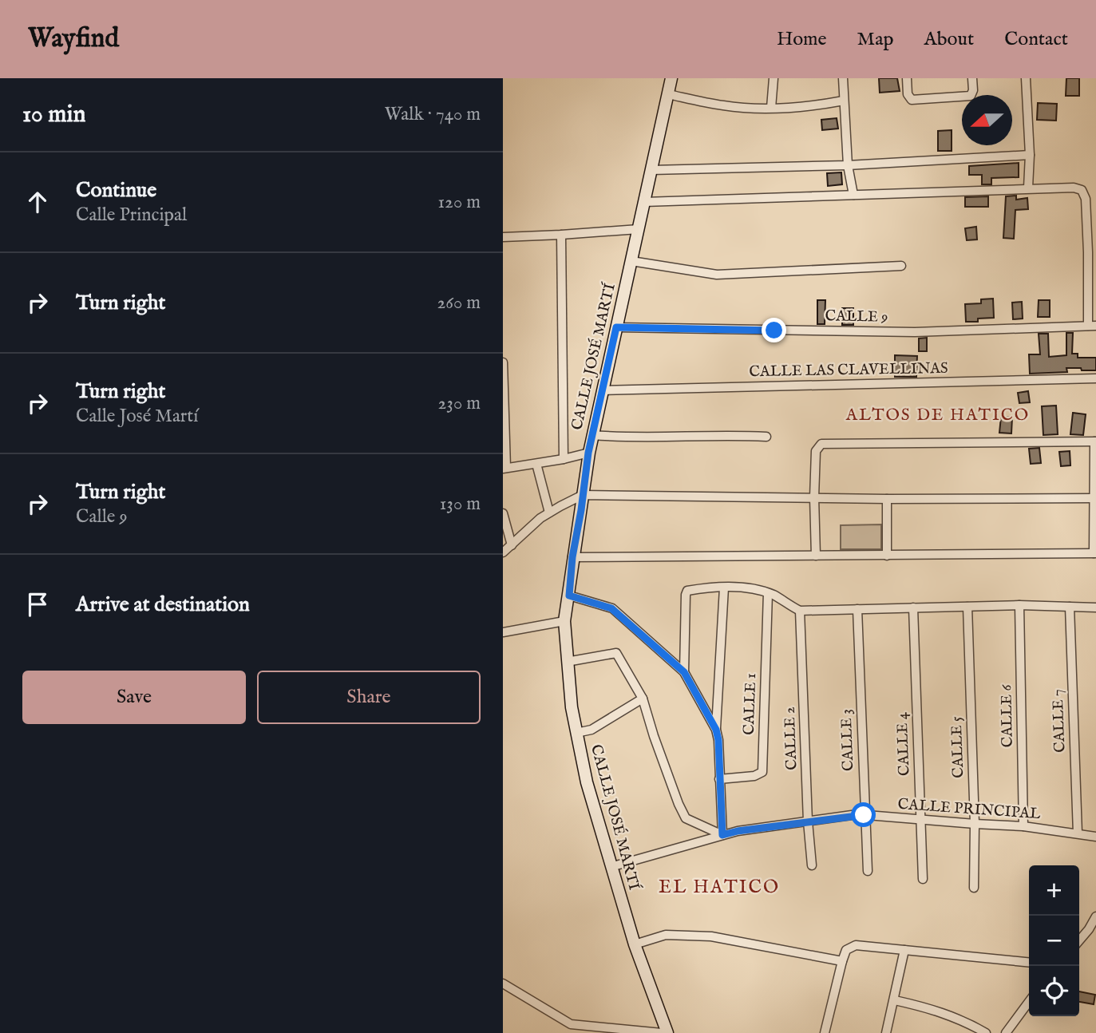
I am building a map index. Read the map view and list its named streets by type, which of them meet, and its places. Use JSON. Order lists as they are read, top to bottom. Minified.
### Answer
{"streets":{"main road":["CALLE JOSÉ MARTÍ"],"street":["CALLE 9","CALLE LAS CLAVELLINAS","CALLE 1","CALLE 6","CALLE 7","CALLE 2","CALLE 3","CALLE 4","CALLE 5","CALLE PRINCIPAL"]},"crossings":[["CALLE 9","CALLE JOSÉ MARTÍ"],["CALLE JOSÉ MARTÍ","CALLE LAS CLAVELLINAS"],["CALLE JOSÉ MARTÍ","CALLE PRINCIPAL"],["CALLE 6","CALLE PRINCIPAL"],["CALLE 7","CALLE PRINCIPAL"],["CALLE 2","CALLE PRINCIPAL"],["CALLE 3","CALLE PRINCIPAL"],["CALLE 4","CALLE PRINCIPAL"],["CALLE 5","CALLE PRINCIPAL"]],"districts":["ALTOS DE HATICO","EL HATICO"],"north":"left","page":{"header":"Wayfind","nav":["Home","Map","About","Contact"],"heading":["10 min","Walk · 740 m"],"list":[["Continue","Calle Principal","120 m"],["Turn right","260 m"],["Turn right","Calle José Martí","230 m"],["Turn right","Calle 9","130 m"],"Arrive at destination"],"buttons":["Save","Share"],"map_buttons":["+","−"]}}
